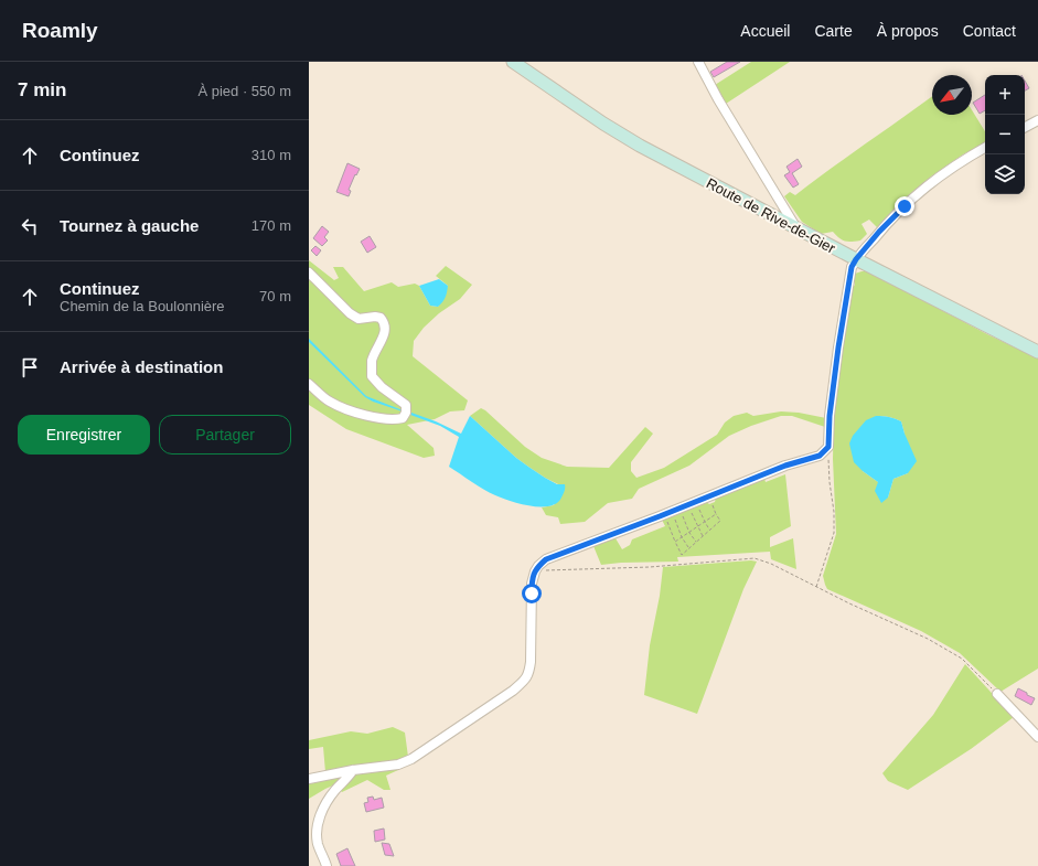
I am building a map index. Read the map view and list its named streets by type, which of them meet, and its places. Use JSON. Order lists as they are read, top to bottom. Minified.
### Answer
{"streets":{"main road":["Route de Rive-de-Gier"]},"north":"bottom left","page":{"header":"Roamly","nav":["Accueil","Carte","À propos","Contact"],"heading":["7 min","À pied · 550 m"],"map_buttons":["+","−"],"list":[["Continuez","310 m"],["Tournez à gauche","170 m"],["Continuez","Chemin de la Boulonnière","70 m"],"Arrivée à destination"],"buttons":["Enregistrer","Partager"]}}
